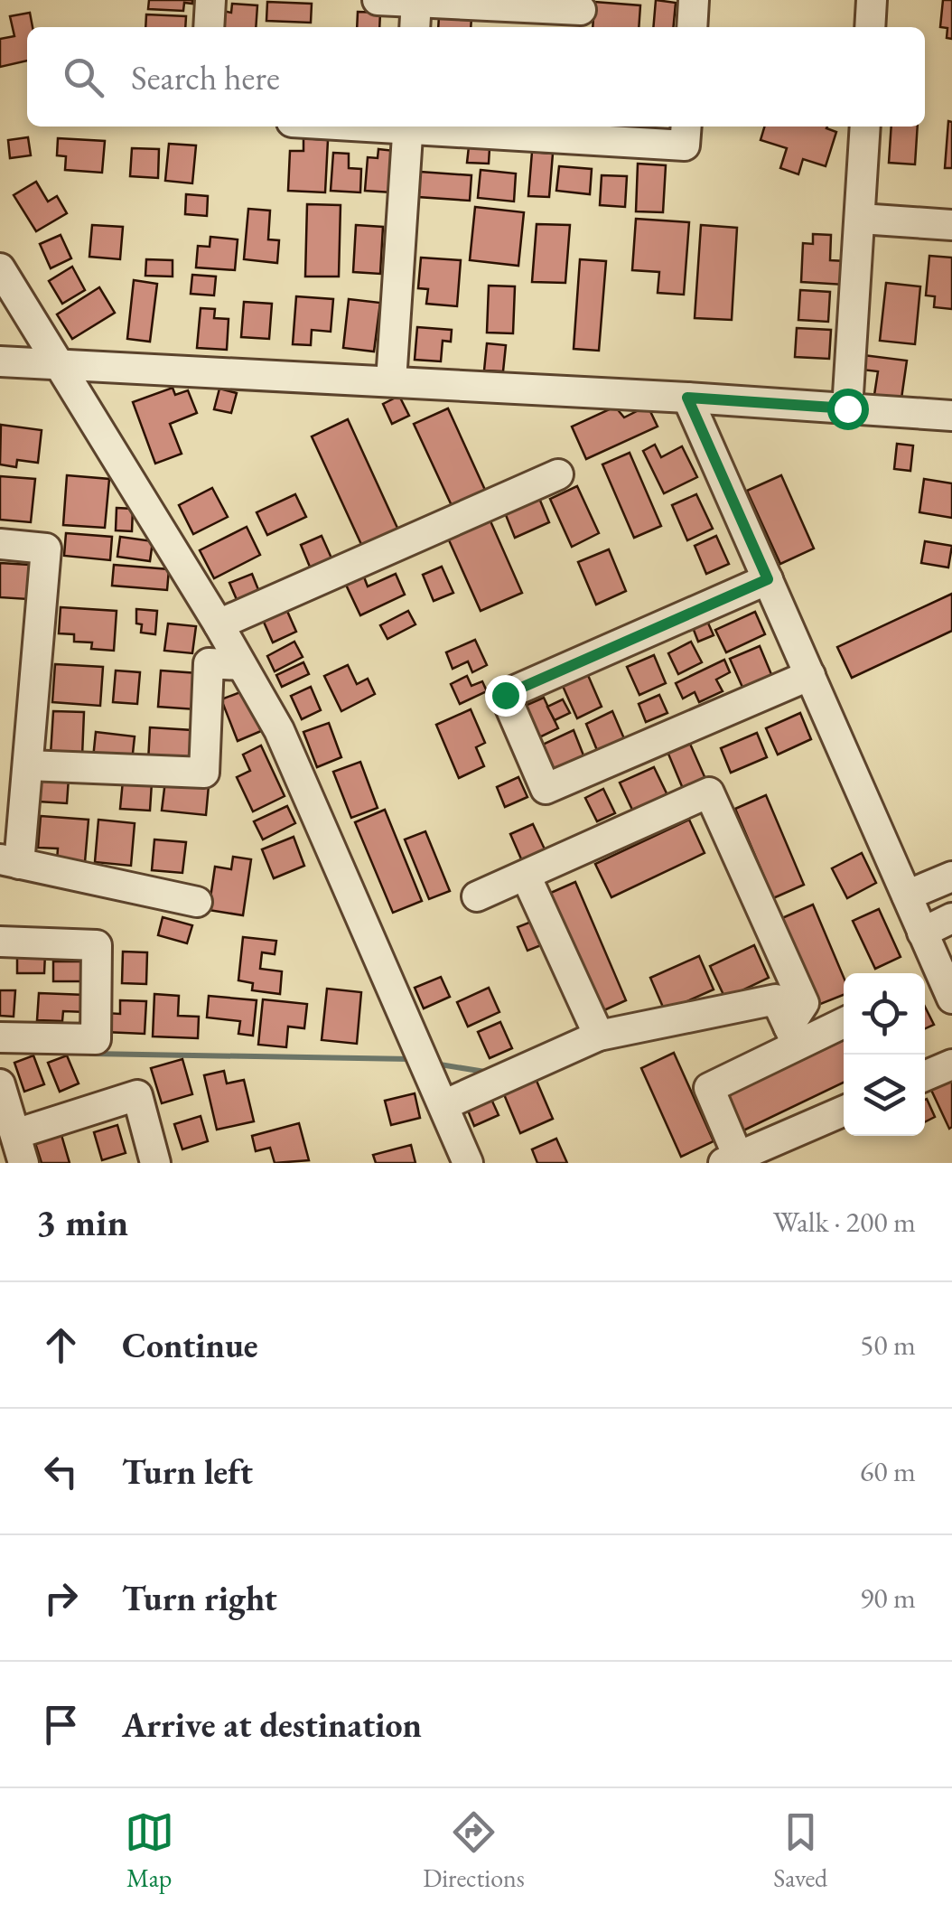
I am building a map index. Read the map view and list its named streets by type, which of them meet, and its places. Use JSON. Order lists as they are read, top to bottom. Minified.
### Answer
{"page":{"search":"Search here","heading":["3 min","Walk · 200 m"],"list":[["Continue","50 m"],["Turn left","60 m"],["Turn right","90 m"],"Arrive at destination"],"nav":["Map","Directions","Saved"]}}
